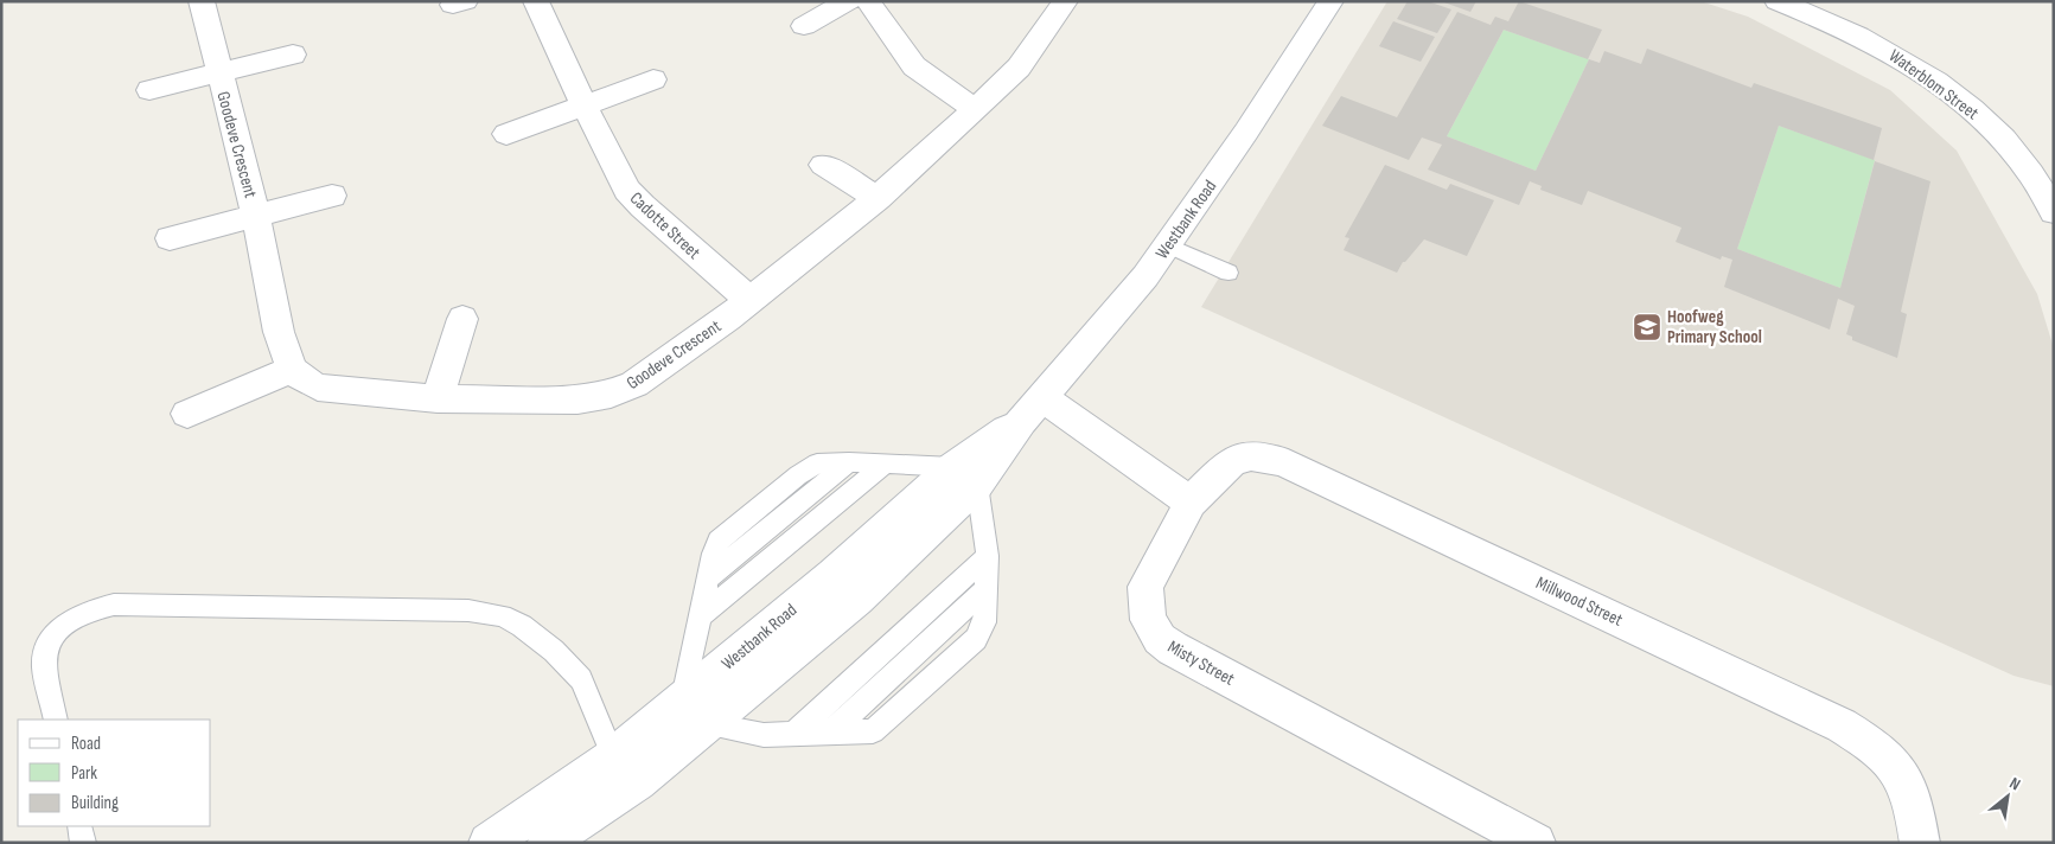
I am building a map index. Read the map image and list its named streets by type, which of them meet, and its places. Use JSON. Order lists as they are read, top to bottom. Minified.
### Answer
{"streets":{"street":["Waterblom Street","Goodeve Crescent","Westbank Road","Cadotte Street","Millwood Street","Misty Street"]},"crossings":[["Goodeve Crescent","Cadotte Street"],["Millwood Street","Misty Street"]],"places":{"school or university":["Hoofweg Primary School"]},"legend":["Road","Park","Building"],"north":"top right"}
